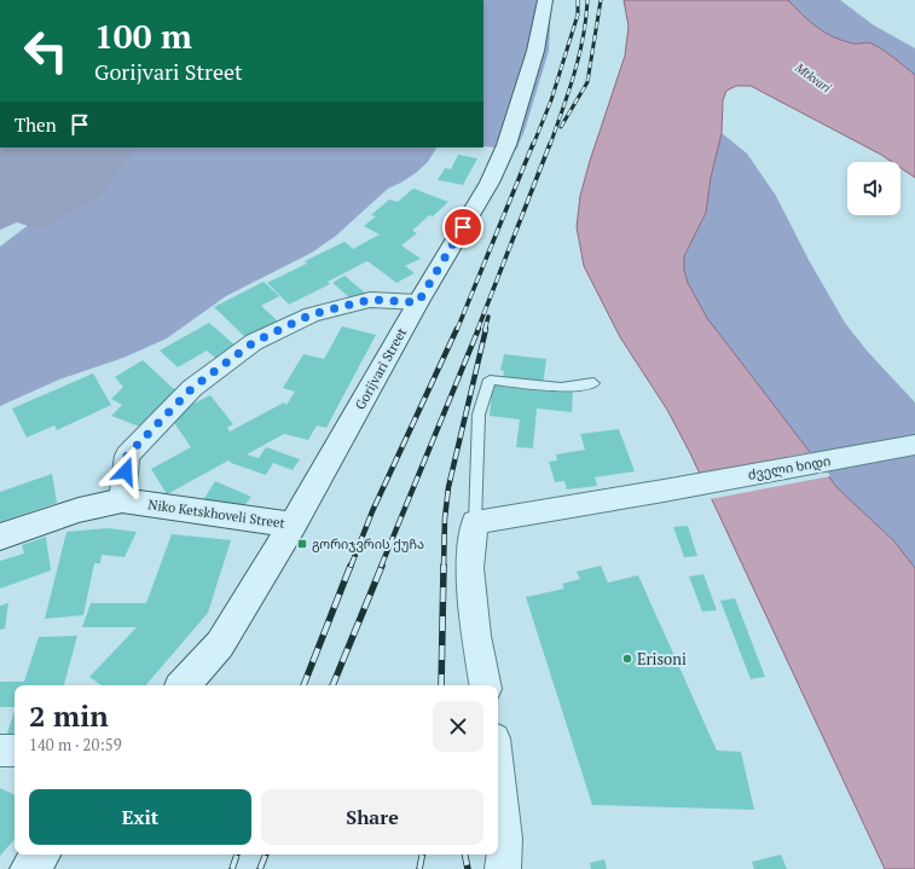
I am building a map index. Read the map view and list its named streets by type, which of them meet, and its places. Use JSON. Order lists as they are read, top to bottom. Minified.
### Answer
{"streets":{"main road":["Gorijvari Street","Niko Ketskhoveli Street"],"street":["ძველი ხიდი"]},"crossings":[["Gorijvari Street","Niko Ketskhoveli Street"]],"water":["Mtkvari"],"places":{"transit":["გორიჯვრის ქუჩა"],"other":["Erisoni"]},"page":{"turn":["100 m","Gorijvari Street"],"then":"Then","heading":["2 min","140 m · 20:59"],"buttons":["Exit","Share"]}}
